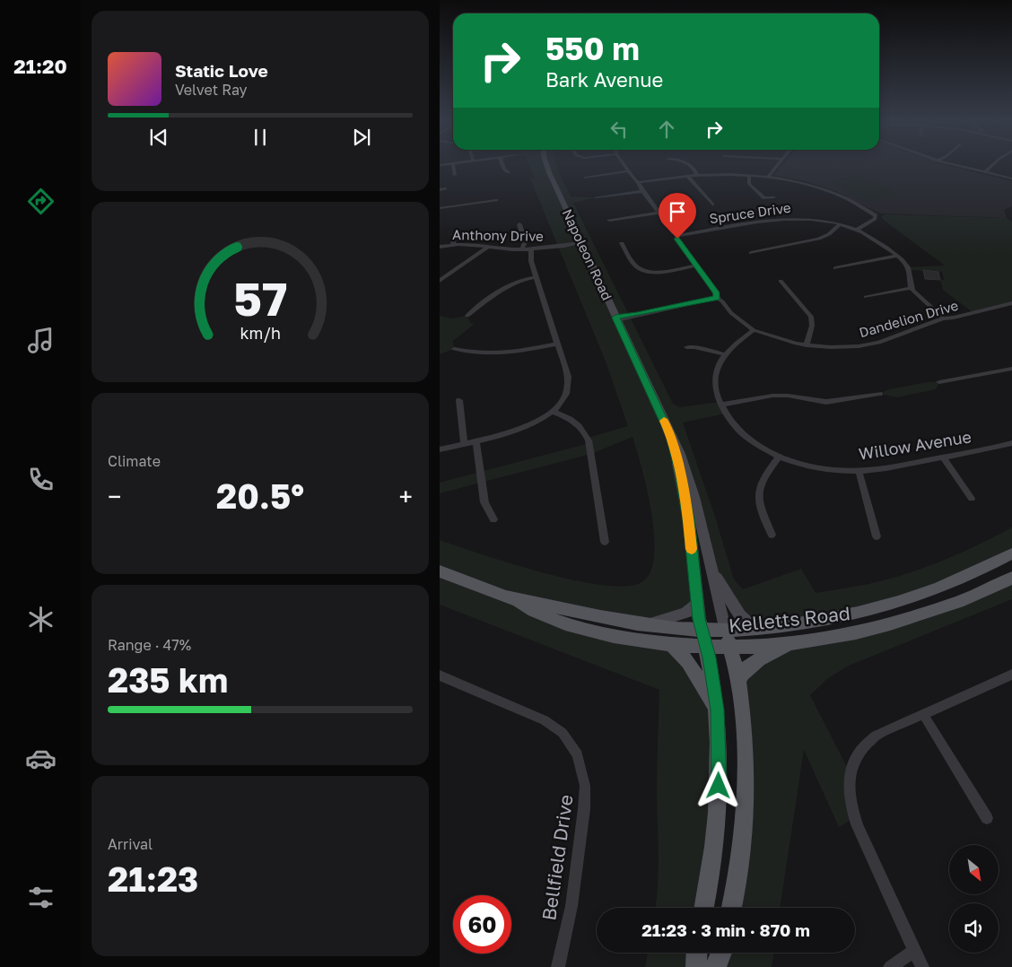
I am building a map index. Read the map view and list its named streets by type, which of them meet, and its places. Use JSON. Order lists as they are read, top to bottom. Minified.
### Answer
{"streets":{"main road":["Napoleon Road","Kelletts Road"],"street":["Spruce Drive","Anthony Drive","Dandelion Drive","Willow Avenue","Bellfield Drive"]},"crossings":[["Spruce Drive","Dandelion Drive"],["Anthony Drive","Napoleon Road"],["Napoleon Road","Kelletts Road"],["Dandelion Drive","Willow Avenue"]],"north":"bottom right","page":{"tabs":"21:20","turn":["550 m","Bark Avenue"],"song":["Static Love","Velvet Ray"],"tile":["Climate",["Range · 47%","235 km"],["Arrival","21:23"]],"heat":["−","20.5°","+"],"limit":"60","trip":"21:23 · 3 min · 870 m","gauge":["57","km/h"]}}
